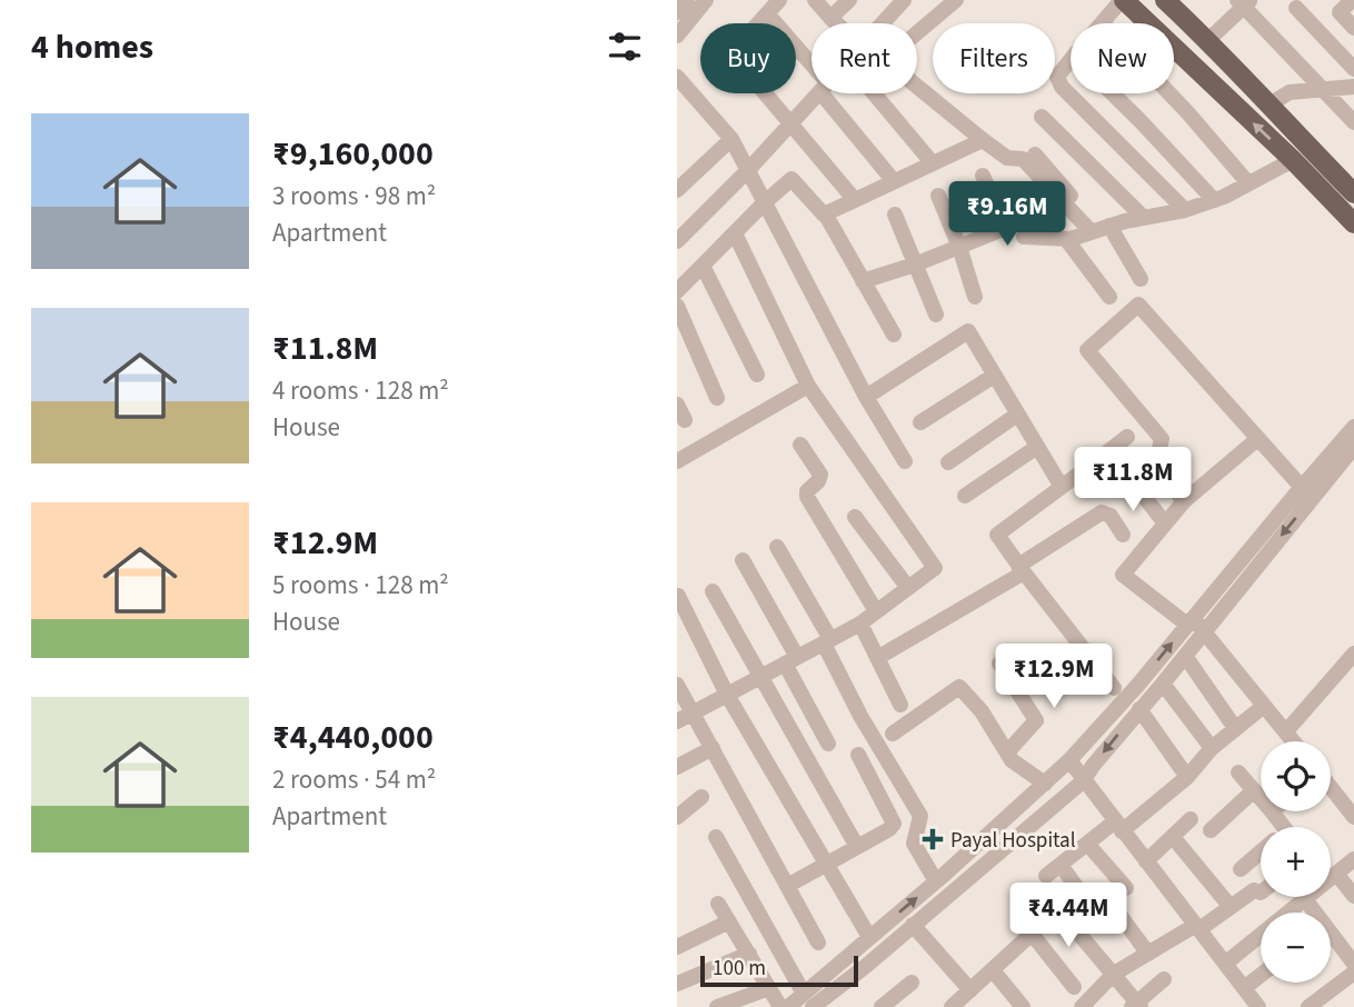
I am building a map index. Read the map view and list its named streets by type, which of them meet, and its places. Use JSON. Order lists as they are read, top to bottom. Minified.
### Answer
{"places":{"health":["Payal Hospital"]},"scale_bar":"100 m","page":{"heading":"4 homes","chip":["Buy","Rent","Filters","New"],"list":[{"name":"₹9,160,000","note":"3 rooms · 98 m² · Apartment"},{"name":"₹11.8M","note":"4 rooms · 128 m² · House"},{"name":"₹12.9M","note":"5 rooms · 128 m² · House"},{"name":"₹4,440,000","note":"2 rooms · 54 m² · Apartment"}],"price":["₹9.16M","₹11.8M","₹12.9M","₹4.44M"],"map_buttons":["+","−"],"scale":"100 m"}}
